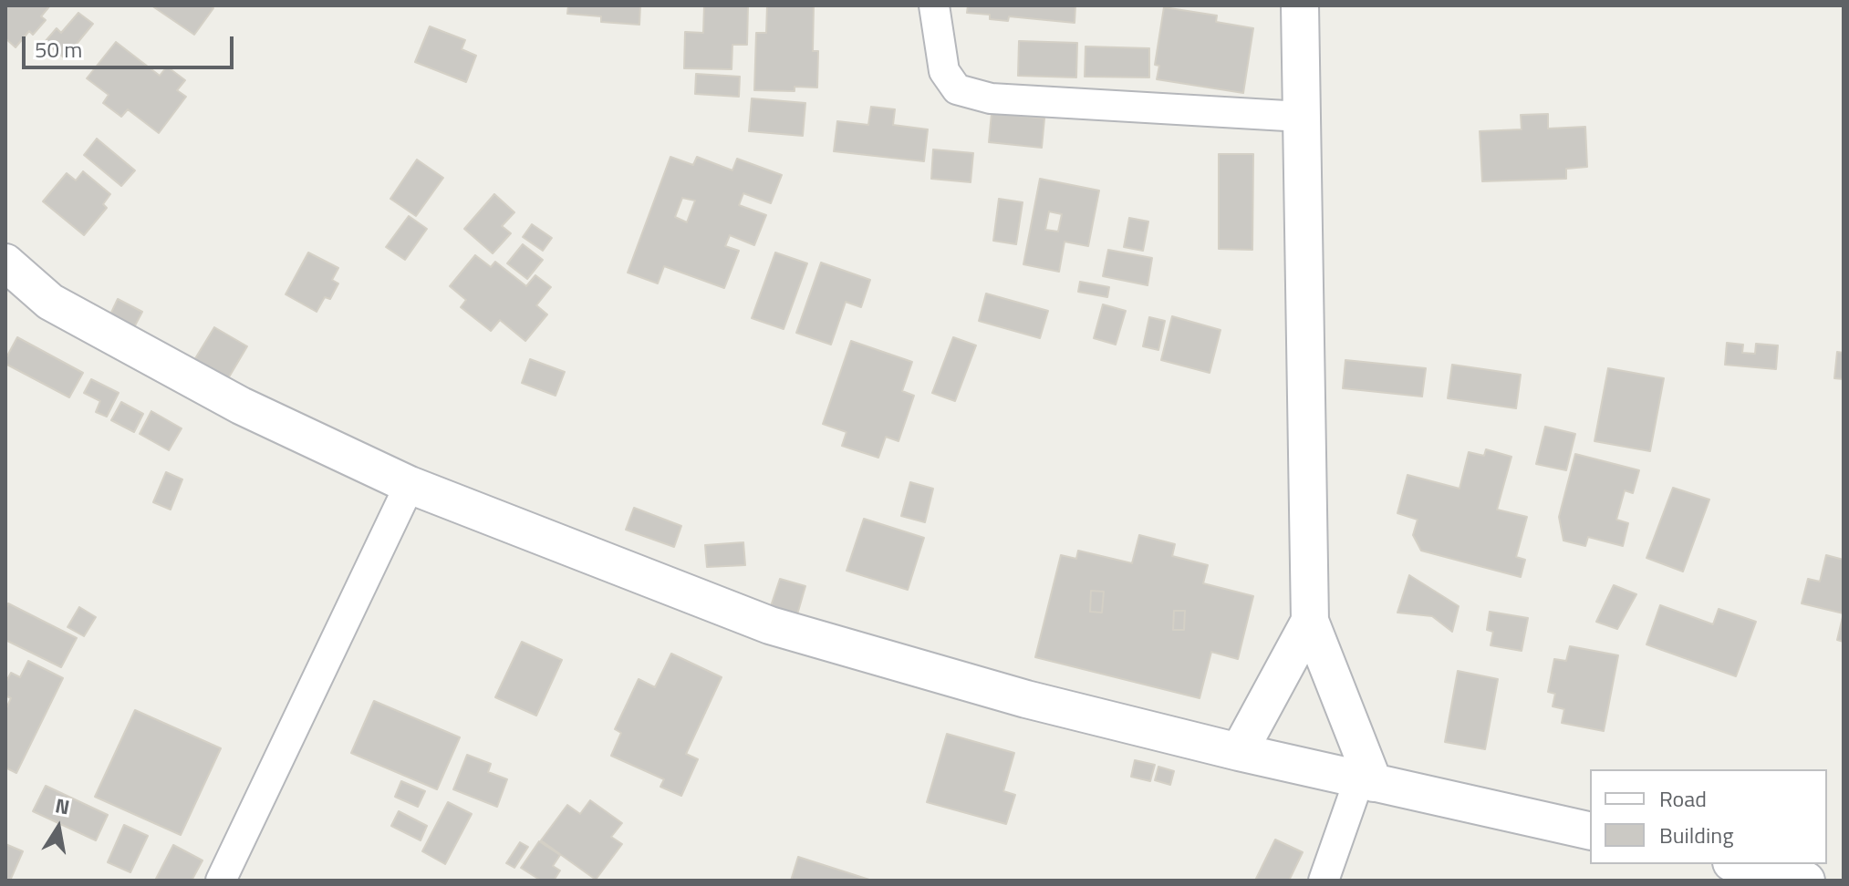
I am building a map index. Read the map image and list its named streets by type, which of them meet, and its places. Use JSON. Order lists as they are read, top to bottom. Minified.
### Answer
{"legend":["Road","Building"],"scale_bar":"50 m","north":"top"}
